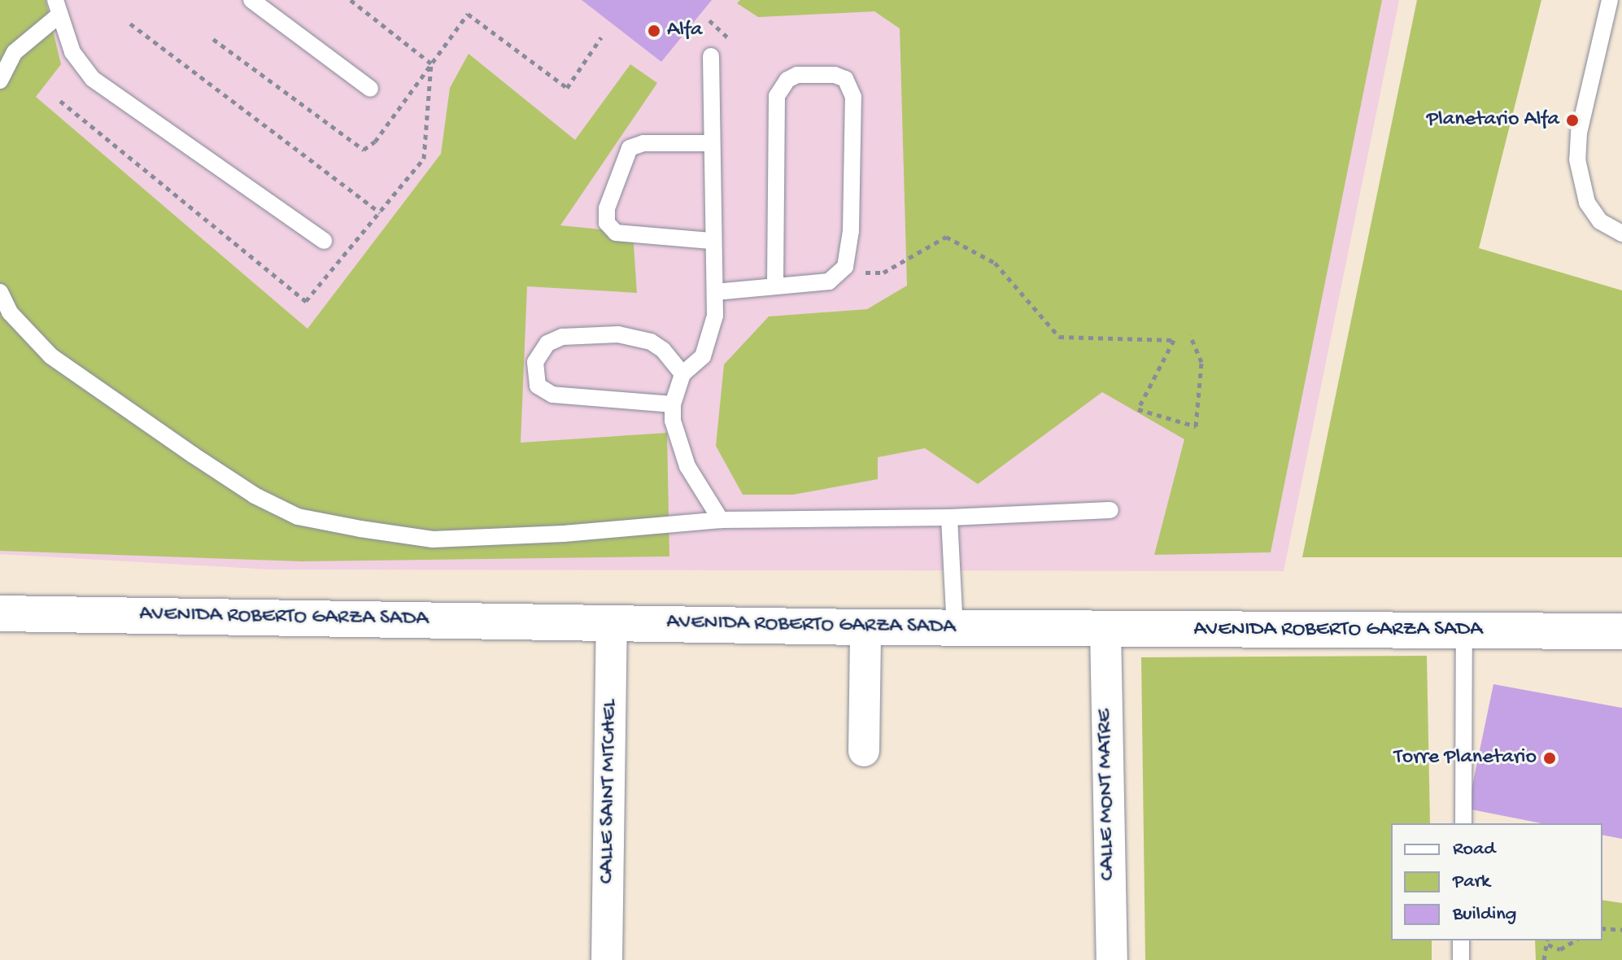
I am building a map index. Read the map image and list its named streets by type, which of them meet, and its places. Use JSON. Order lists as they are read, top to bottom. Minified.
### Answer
{"streets":{"street":["AVENIDA ROBERTO GARZA SADA","CALLE SAINT MITCHEL","CALLE MONT MATRE"]},"crossings":[["AVENIDA ROBERTO GARZA SADA","CALLE SAINT MITCHEL"],["AVENIDA ROBERTO GARZA SADA","CALLE MONT MATRE"]],"places":["Alfa","Planetario Alfa","Torre Planetario"],"legend":["Road","Park","Building"]}
